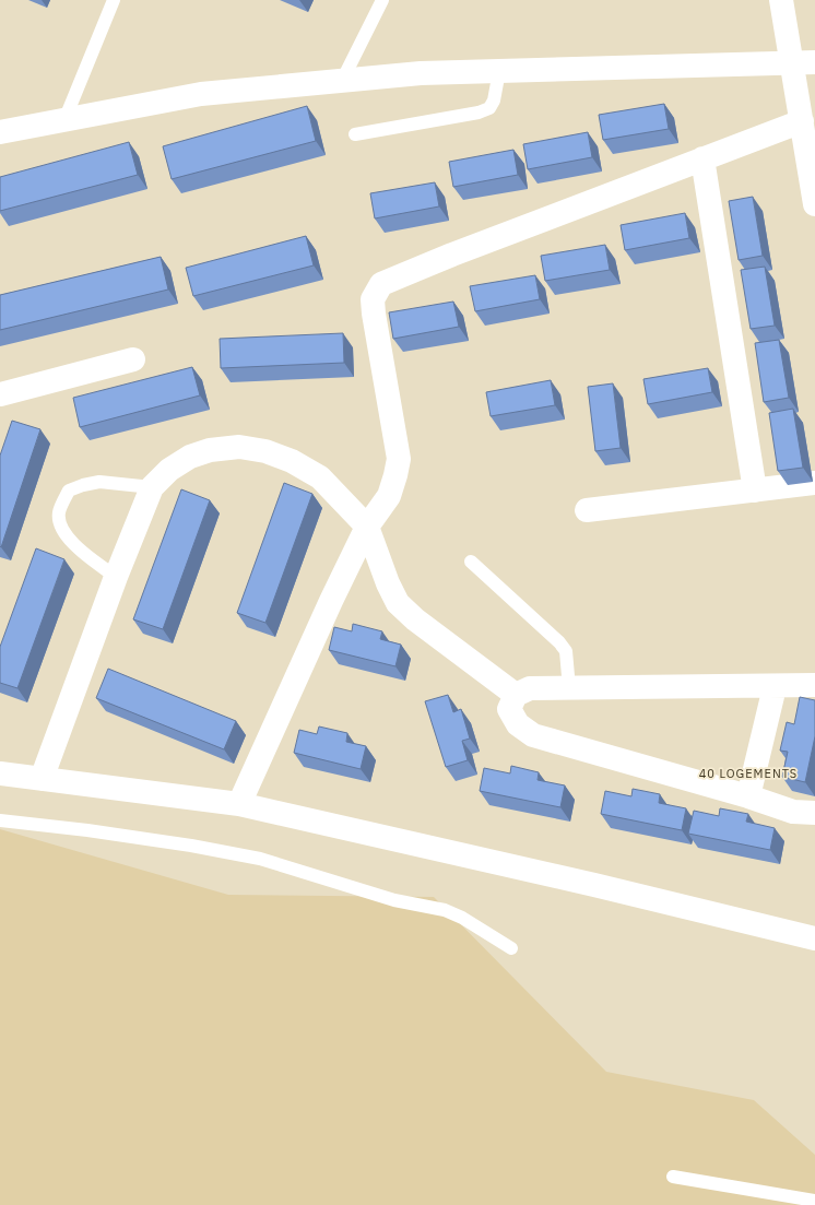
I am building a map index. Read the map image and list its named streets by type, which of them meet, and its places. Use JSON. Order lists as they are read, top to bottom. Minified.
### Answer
{"districts":["40 LOGEMENTS"]}
